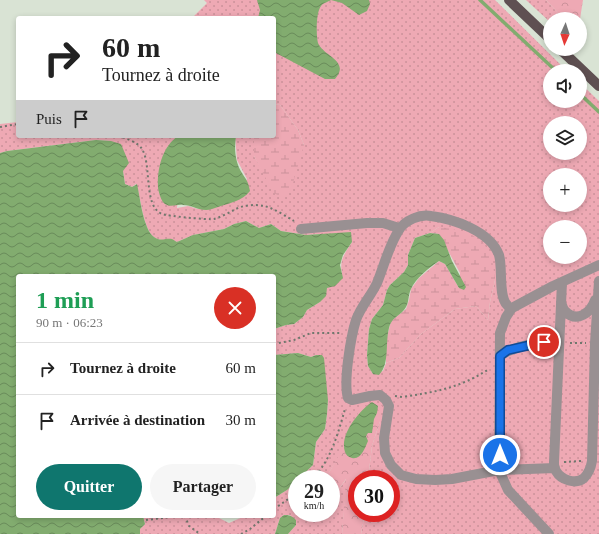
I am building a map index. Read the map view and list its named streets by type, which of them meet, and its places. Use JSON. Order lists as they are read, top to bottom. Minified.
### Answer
{"north":"bottom","page":{"map_buttons":["+","−"],"turn":["60 m","Tournez à droite"],"then":"Puis","heading":["1 min","90 m · 06:23"],"list":[{"name":"Tournez à droite","value":"60 m"},{"name":"Arrivée à destination","value":"30 m"}],"buttons":["Quitter","Partager"],"speed":"29 km/h","limit":"30"}}
